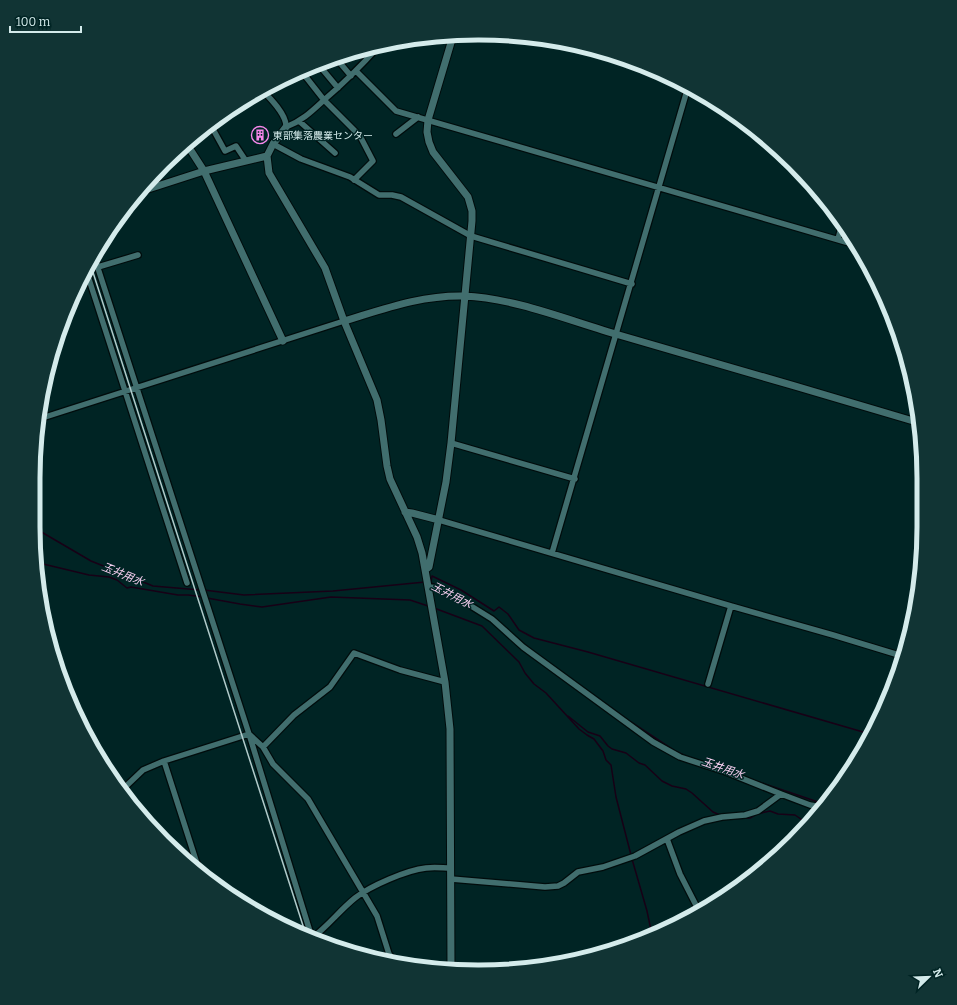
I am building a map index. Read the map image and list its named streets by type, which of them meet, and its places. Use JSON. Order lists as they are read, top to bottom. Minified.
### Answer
{"water":["玉井用水"],"places":{"building":["東部集落農業センター"]},"scale_bar":"100 m","north":"top right"}
